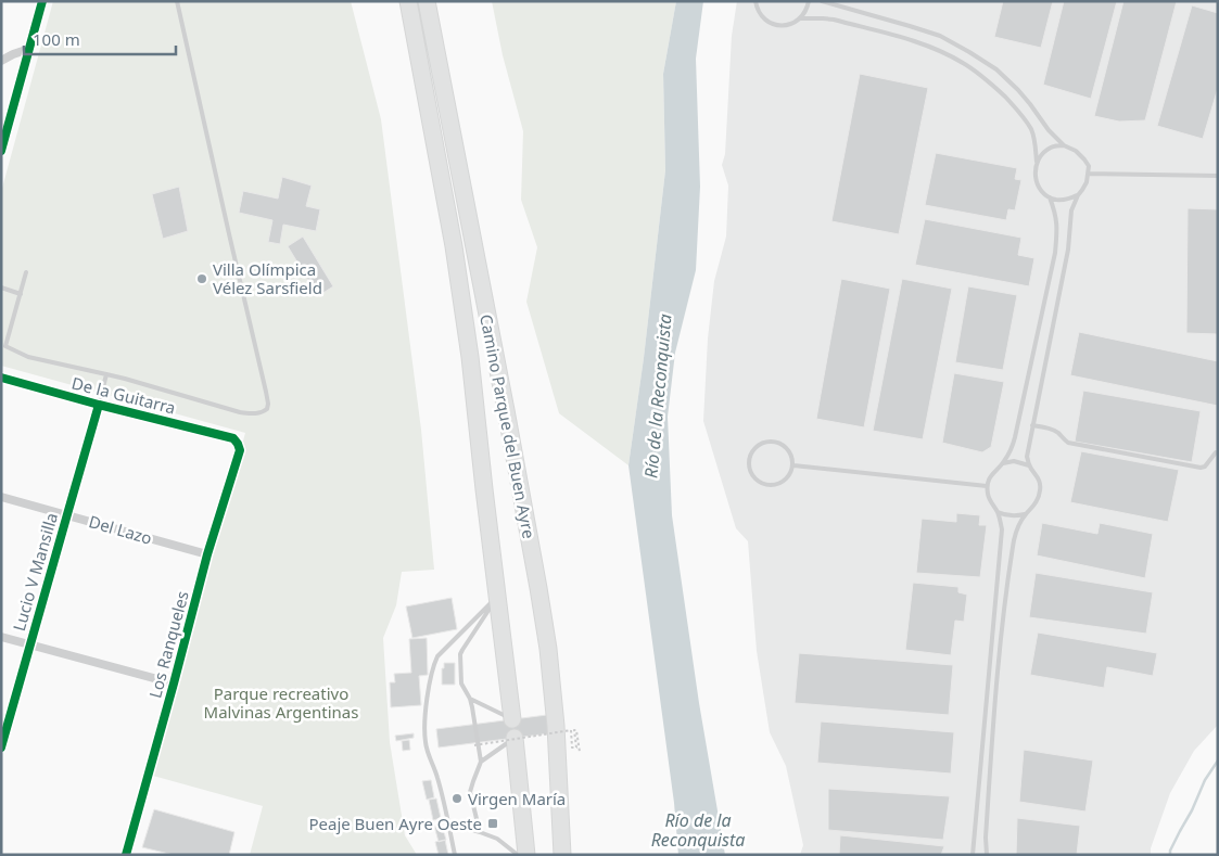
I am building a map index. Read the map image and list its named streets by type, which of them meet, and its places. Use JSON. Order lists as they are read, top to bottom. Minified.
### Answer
{"streets":{"highway":["Camino Parque del Buen Ayre"],"street":["De la Guitarra","Del Lazo","Lucio V Mansilla","Los Ranqueles"]},"crossings":[["De la Guitarra","Lucio V Mansilla"],["De la Guitarra","Los Ranqueles"],["Del Lazo","Lucio V Mansilla"],["Del Lazo","Los Ranqueles"]],"water":["Río de la Reconquista"],"parks":["Parque recreativo Malvinas Argentinas"],"places":{"other":["Villa Olímpica Vélez Sarsfield","Virgen María"],"transit":["Peaje Buen Ayre Oeste"]},"scale_bar":"100 m"}
